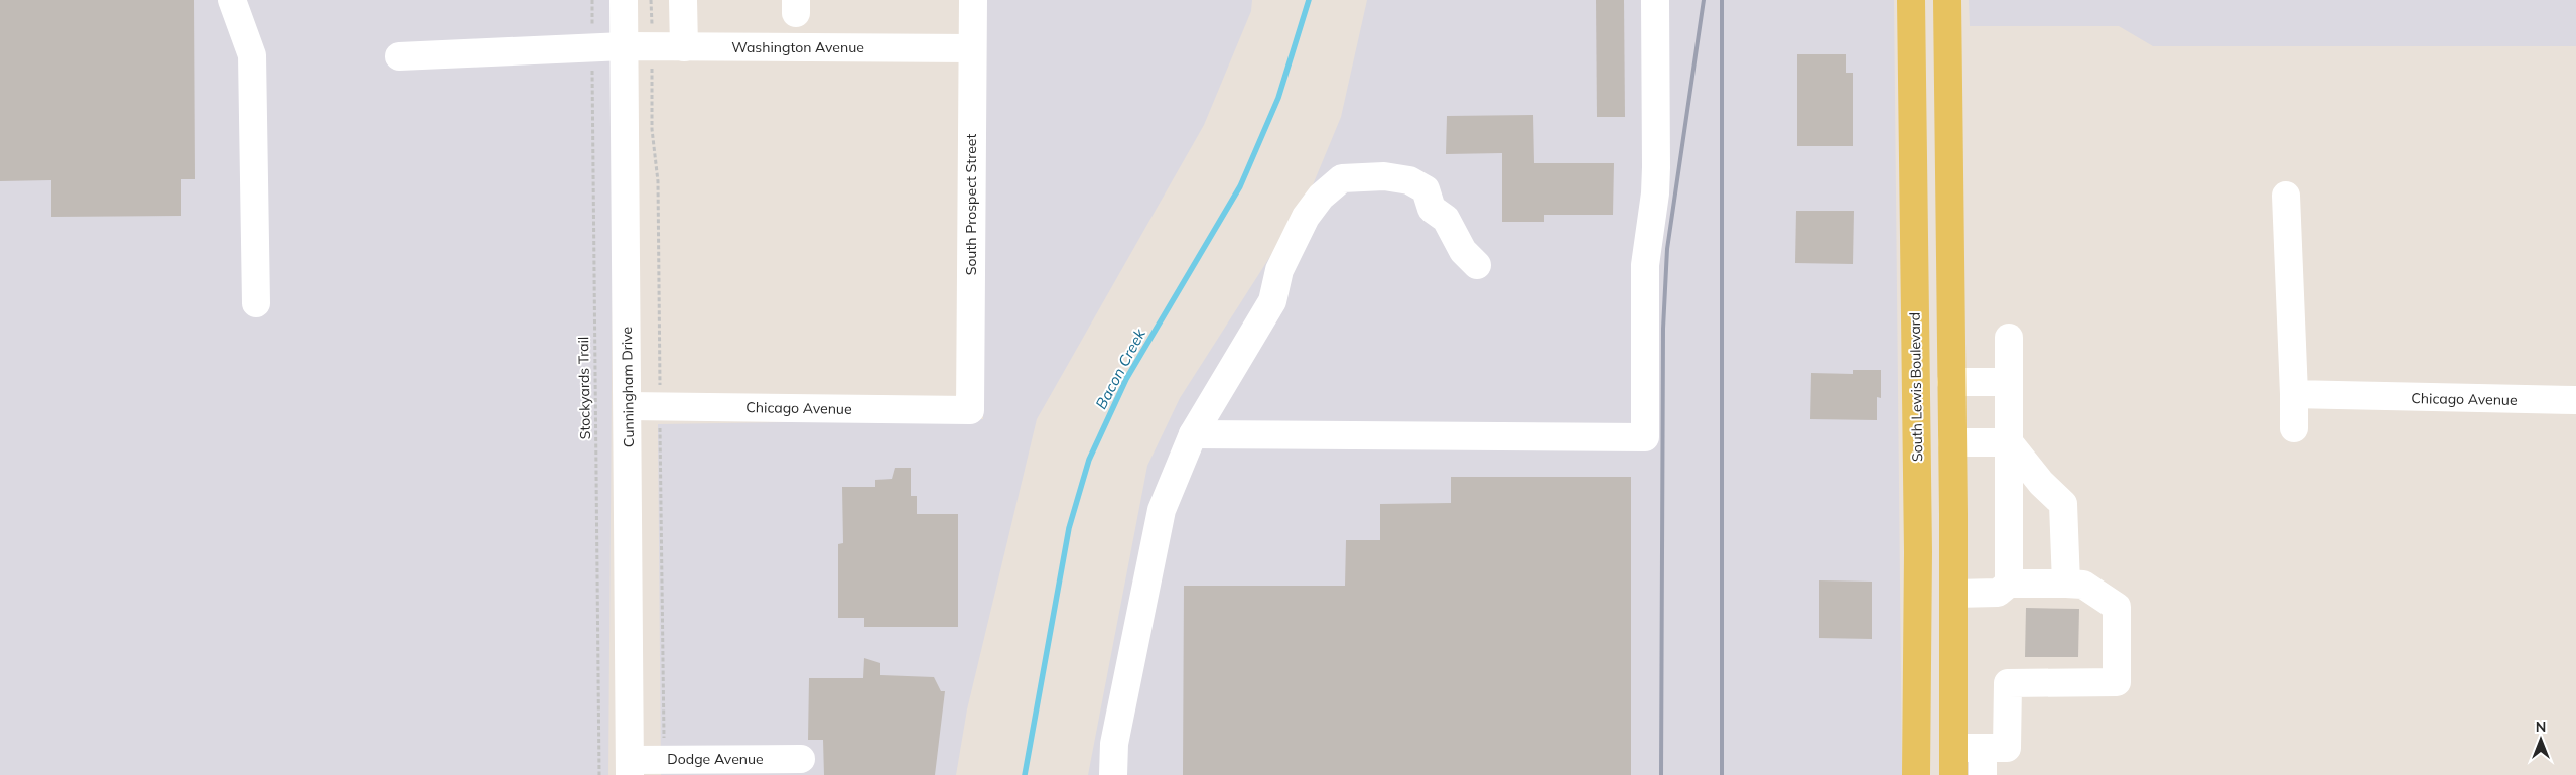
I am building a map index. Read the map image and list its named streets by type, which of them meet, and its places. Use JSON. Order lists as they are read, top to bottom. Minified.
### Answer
{"streets":{"main road":["South Lewis Boulevard"],"street":["Washington Avenue","South Prospect Street","Cunningham Drive","Chicago Avenue","Dodge Avenue"],"path":["Stockyards Trail"]},"crossings":[["Washington Avenue","South Prospect Street"],["Washington Avenue","Cunningham Drive"],["Washington Avenue","Stockyards Trail"],["South Prospect Street","Chicago Avenue"],["Cunningham Drive","Chicago Avenue"],["Cunningham Drive","Dodge Avenue"]],"water":["Bacon Creek"],"north":"top"}
